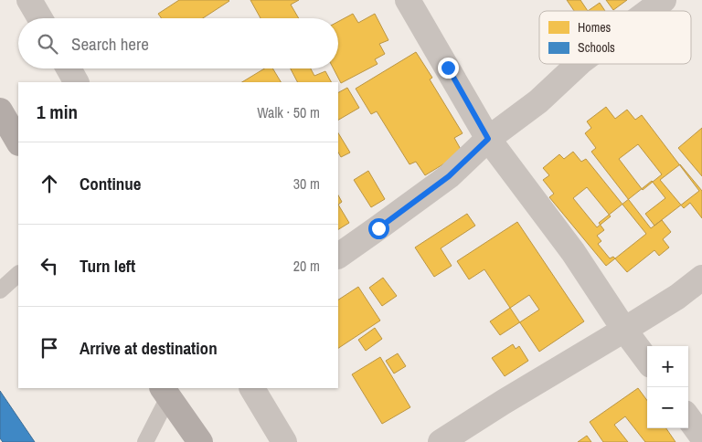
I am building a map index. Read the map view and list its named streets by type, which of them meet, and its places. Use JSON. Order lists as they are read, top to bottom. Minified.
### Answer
{"legend":["Homes","Schools"],"page":{"search":"Search here","heading":["1 min","Walk · 50 m"],"list":[["Continue","30 m"],["Turn left","20 m"],"Arrive at destination"],"map_buttons":["+","−"]}}
